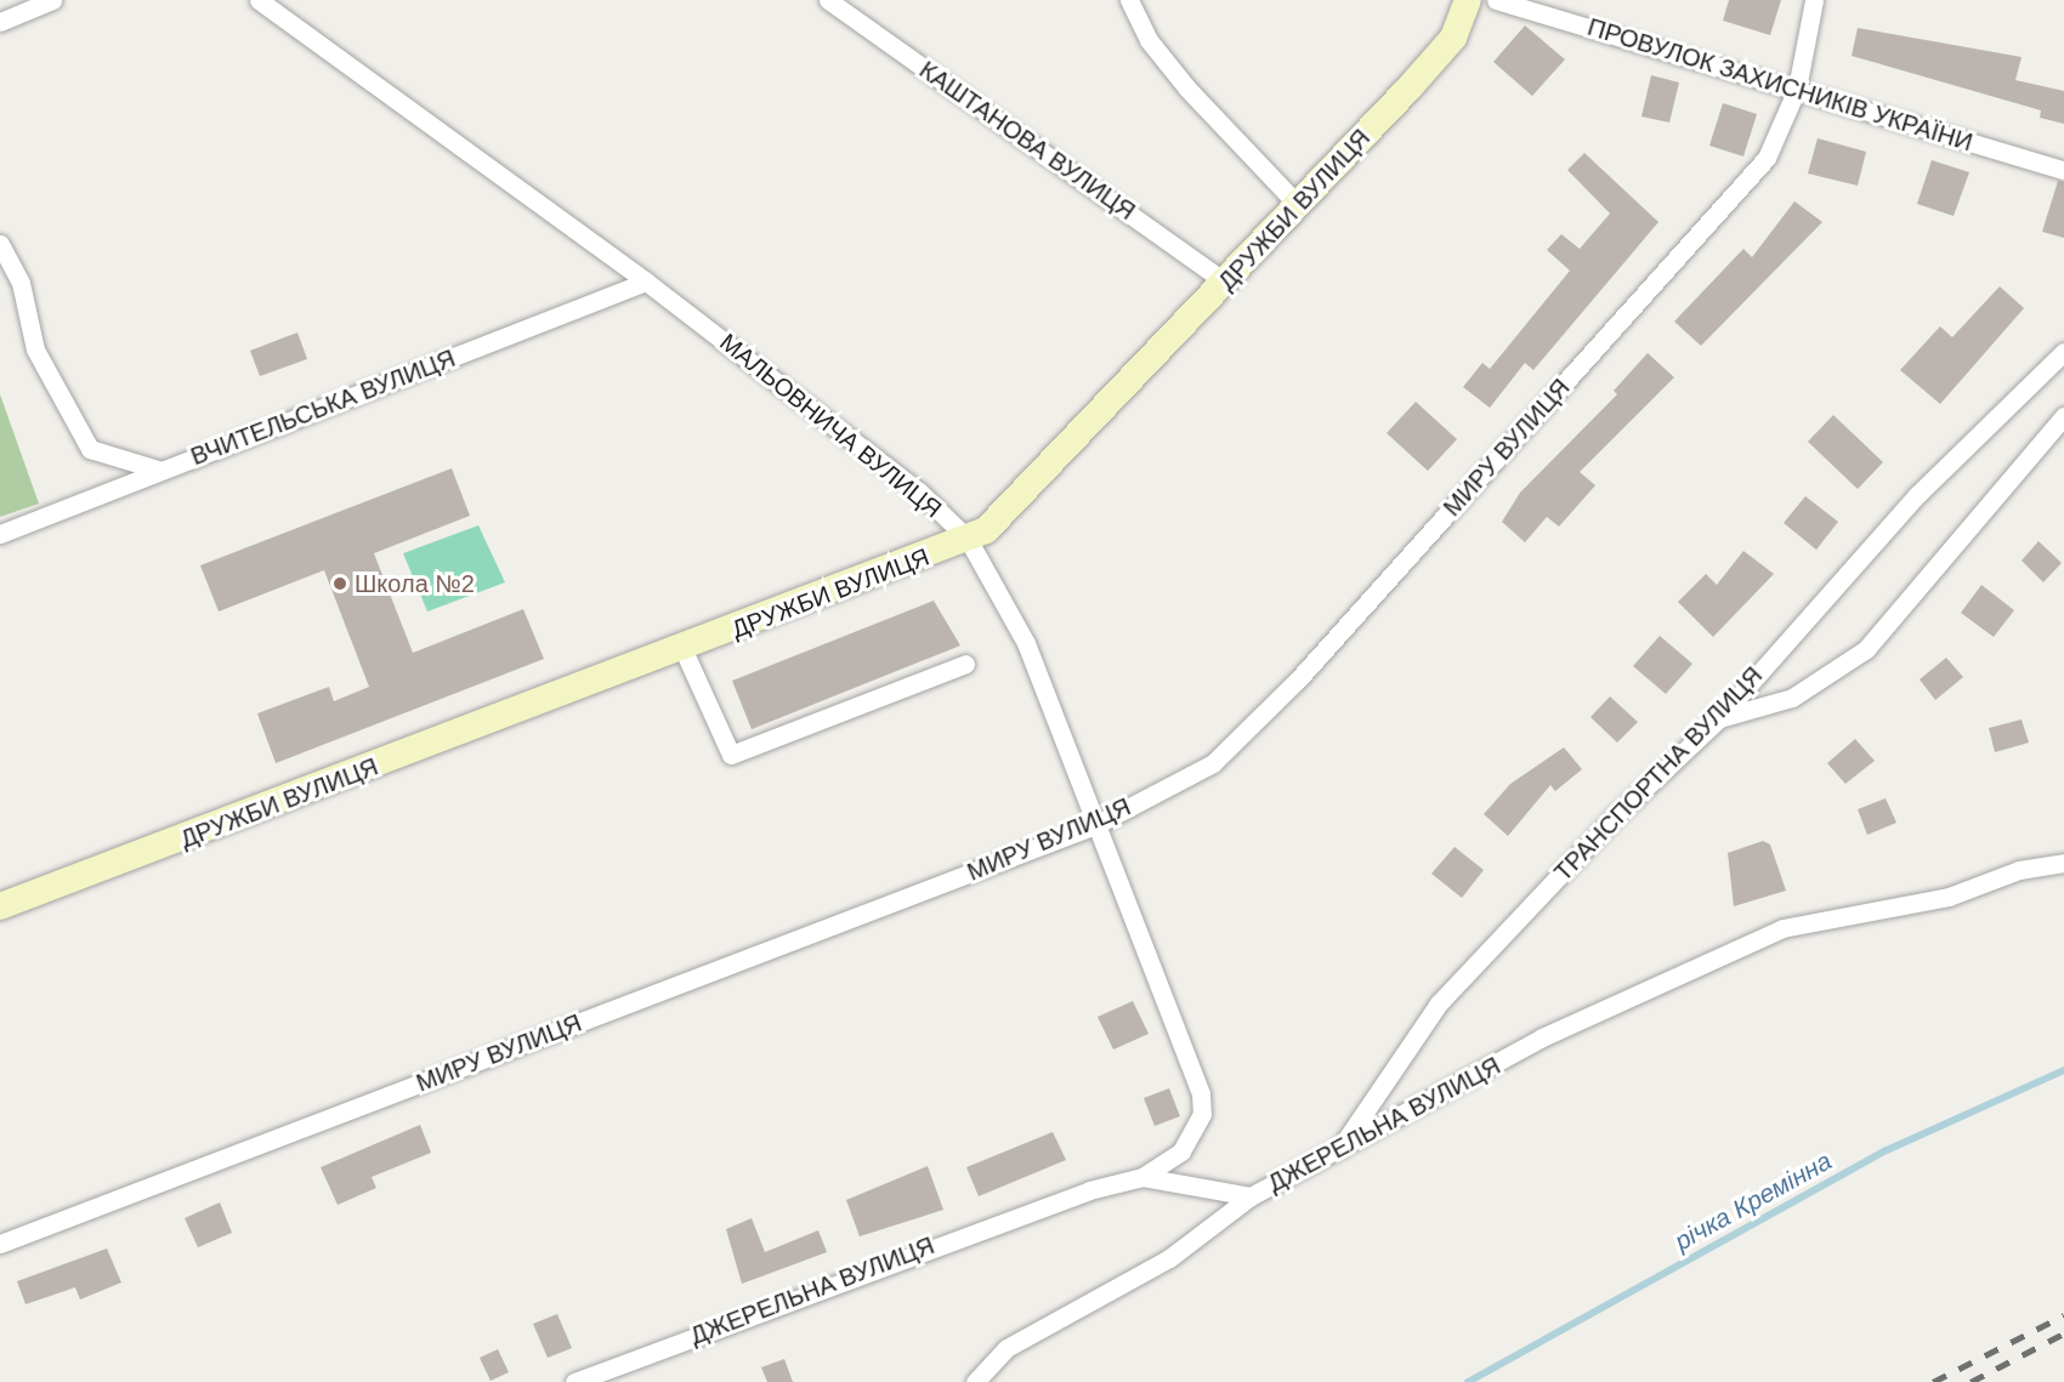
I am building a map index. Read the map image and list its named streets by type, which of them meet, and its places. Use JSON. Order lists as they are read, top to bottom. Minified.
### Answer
{"streets":{"street":["ПРОВУЛОК ЗАХИСНИКІВ УКРАЇНИ","КАШТАНОВА ВУЛИЦЯ","ДРУЖБИ ВУЛИЦЯ","ВЧИТЕЛЬСЬКА ВУЛИЦЯ","МАЛЬОВНИЧА ВУЛИЦЯ","МИРУ ВУЛИЦЯ","ТРАНСПОРТНА ВУЛИЦЯ","ДЖЕРЕЛЬНА ВУЛИЦЯ"]},"crossings":[["ПРОВУЛОК ЗАХИСНИКІВ УКРАЇНИ","МИРУ ВУЛИЦЯ"],["КАШТАНОВА ВУЛИЦЯ","ДРУЖБИ ВУЛИЦЯ"],["ДРУЖБИ ВУЛИЦЯ","МАЛЬОВНИЧА ВУЛИЦЯ"],["ВЧИТЕЛЬСЬКА ВУЛИЦЯ","МАЛЬОВНИЧА ВУЛИЦЯ"],["МАЛЬОВНИЧА ВУЛИЦЯ","МИРУ ВУЛИЦЯ"],["МАЛЬОВНИЧА ВУЛИЦЯ","ДЖЕРЕЛЬНА ВУЛИЦЯ"],["ТРАНСПОРТНА ВУЛИЦЯ","ДЖЕРЕЛЬНА ВУЛИЦЯ"]],"water":["річка Кремінна"],"places":["Школа №2"]}
